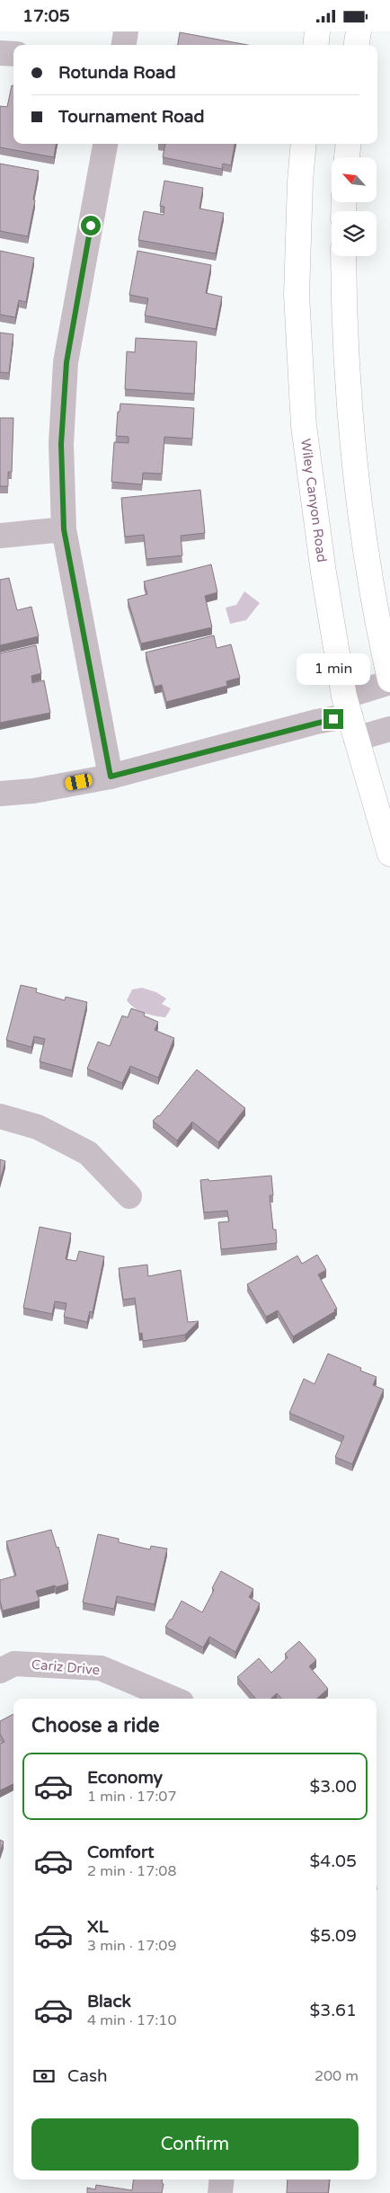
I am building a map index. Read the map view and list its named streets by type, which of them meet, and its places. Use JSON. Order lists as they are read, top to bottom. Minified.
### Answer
{"streets":{"main road":["Wiley Canyon Road"],"street":["Cariz Drive"]},"north":"top left","page":{"status":"17:05","banner":["Rotunda Road","Tournament Road"],"bubble":"1 min","heading":"Choose a ride","list":[{"name":"Economy","note":"1 min · 17:07","value":"$3.00"},{"name":"Comfort","note":"2 min · 17:08","value":"$4.05"},{"name":"XL","note":"3 min · 17:09","value":"$5.09"},{"name":"Black","note":"4 min · 17:10","value":"$3.61"}],"pay":["Cash","200 m"],"buttons":"Confirm"}}
